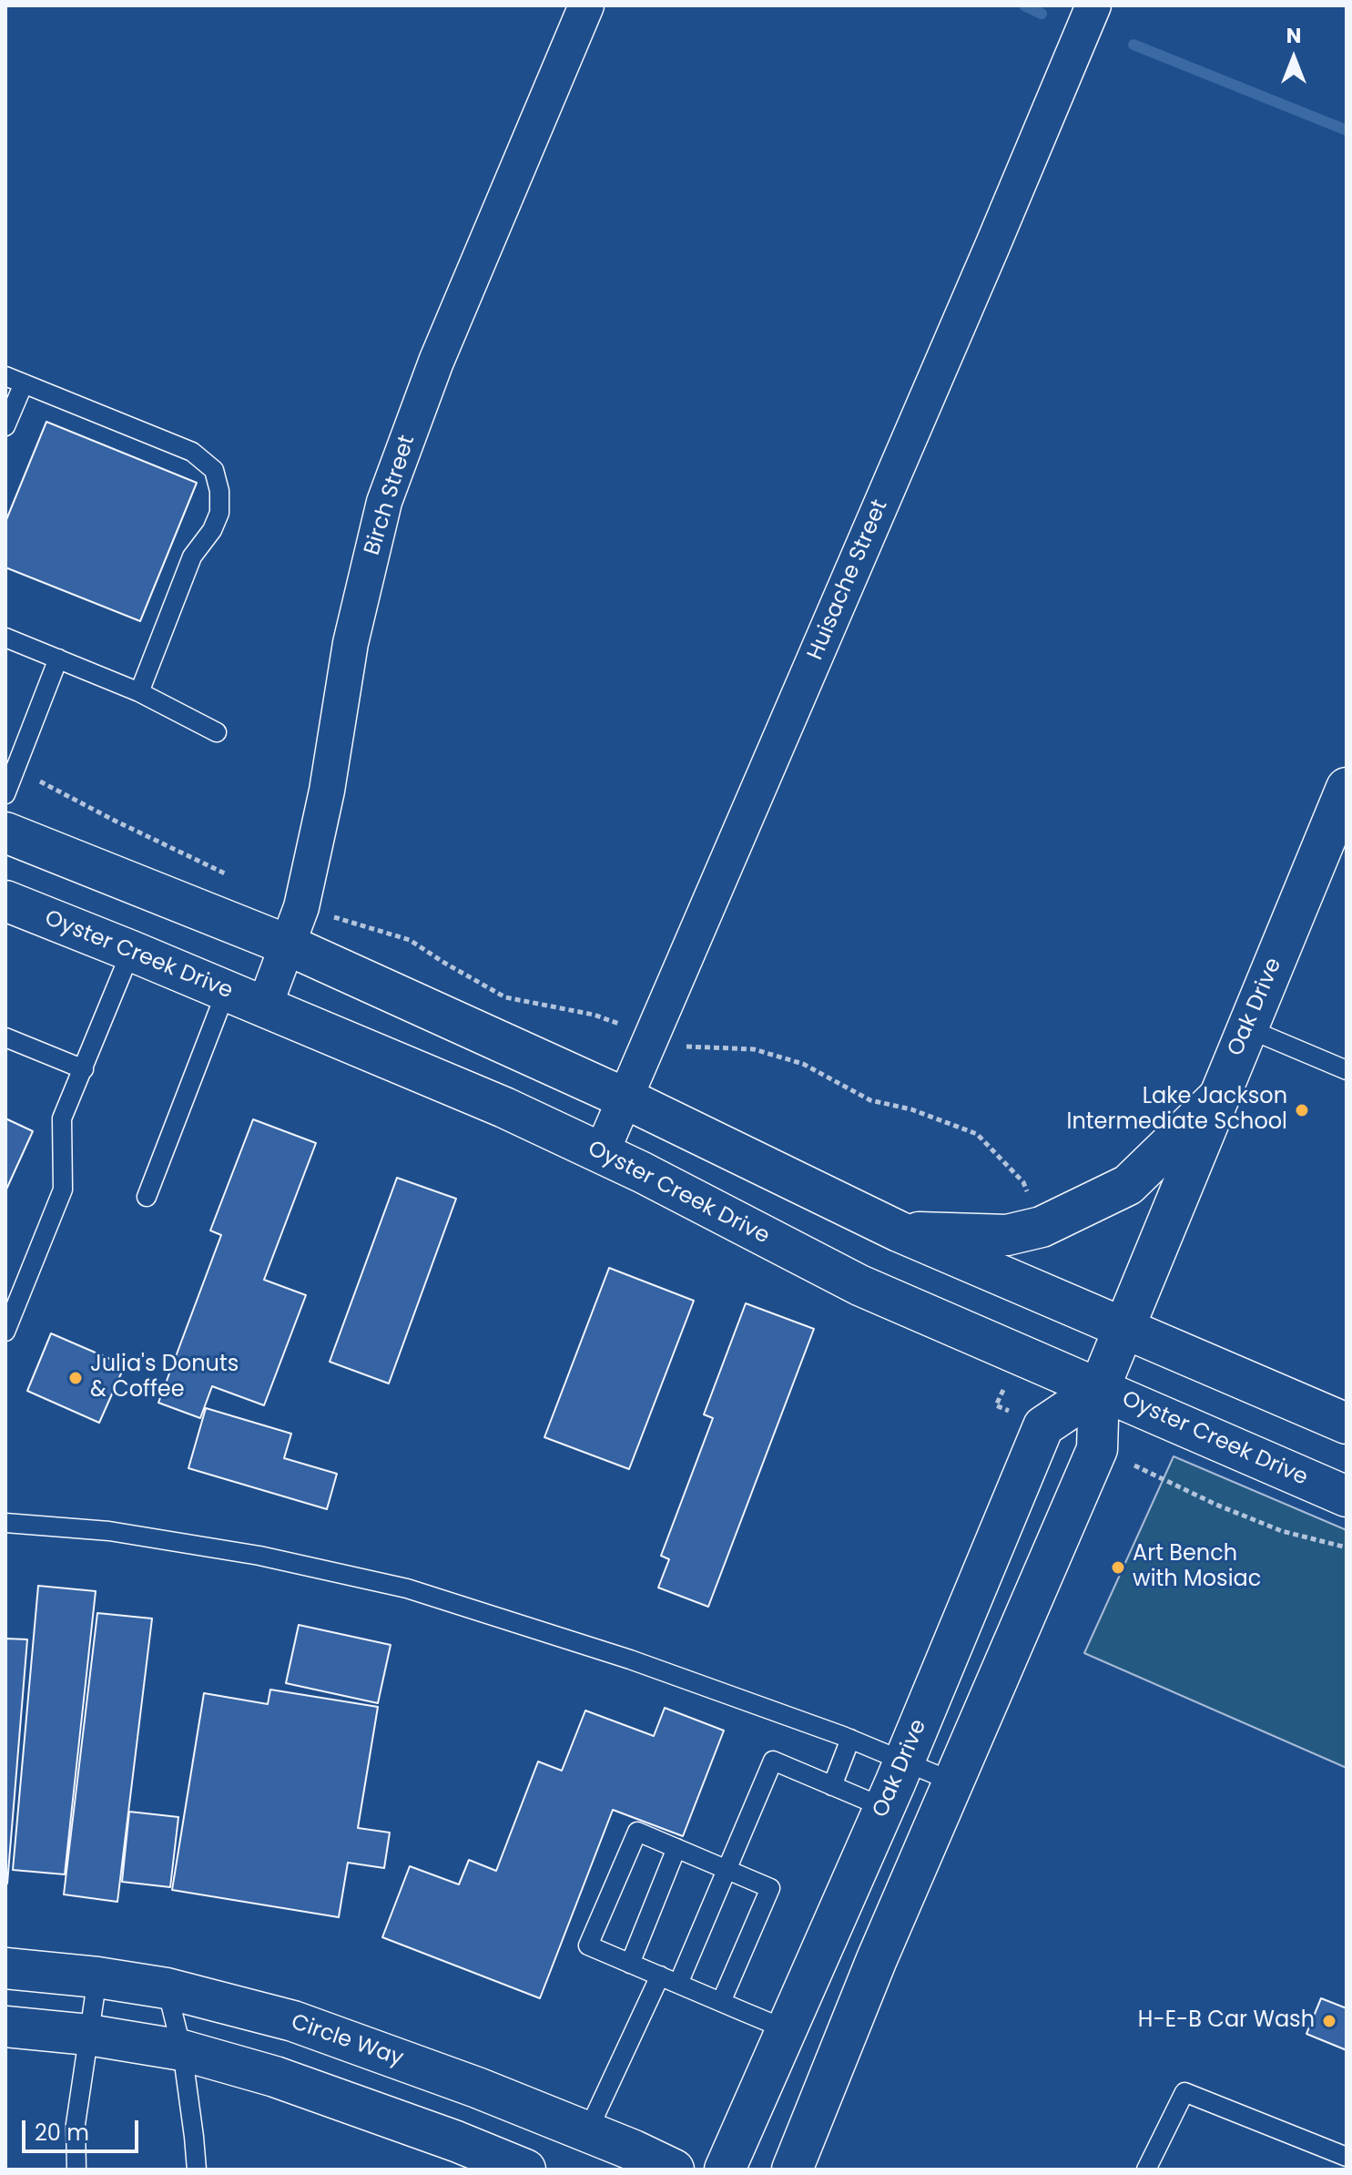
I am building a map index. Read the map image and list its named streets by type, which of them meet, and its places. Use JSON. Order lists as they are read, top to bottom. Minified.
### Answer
{"streets":{"main road":["Oyster Creek Drive","Oak Drive","Circle Way"],"street":["Birch Street","Huisache Street"]},"crossings":[["Birch Street","Oyster Creek Drive"],["Huisache Street","Oyster Creek Drive"],["Oyster Creek Drive","Oak Drive"]],"places":["Lake Jackson Intermediate School","Julia's Donuts & Coffee","Art Bench with Mosiac","H-E-B Car Wash"],"scale_bar":"20 m","north":"top"}
